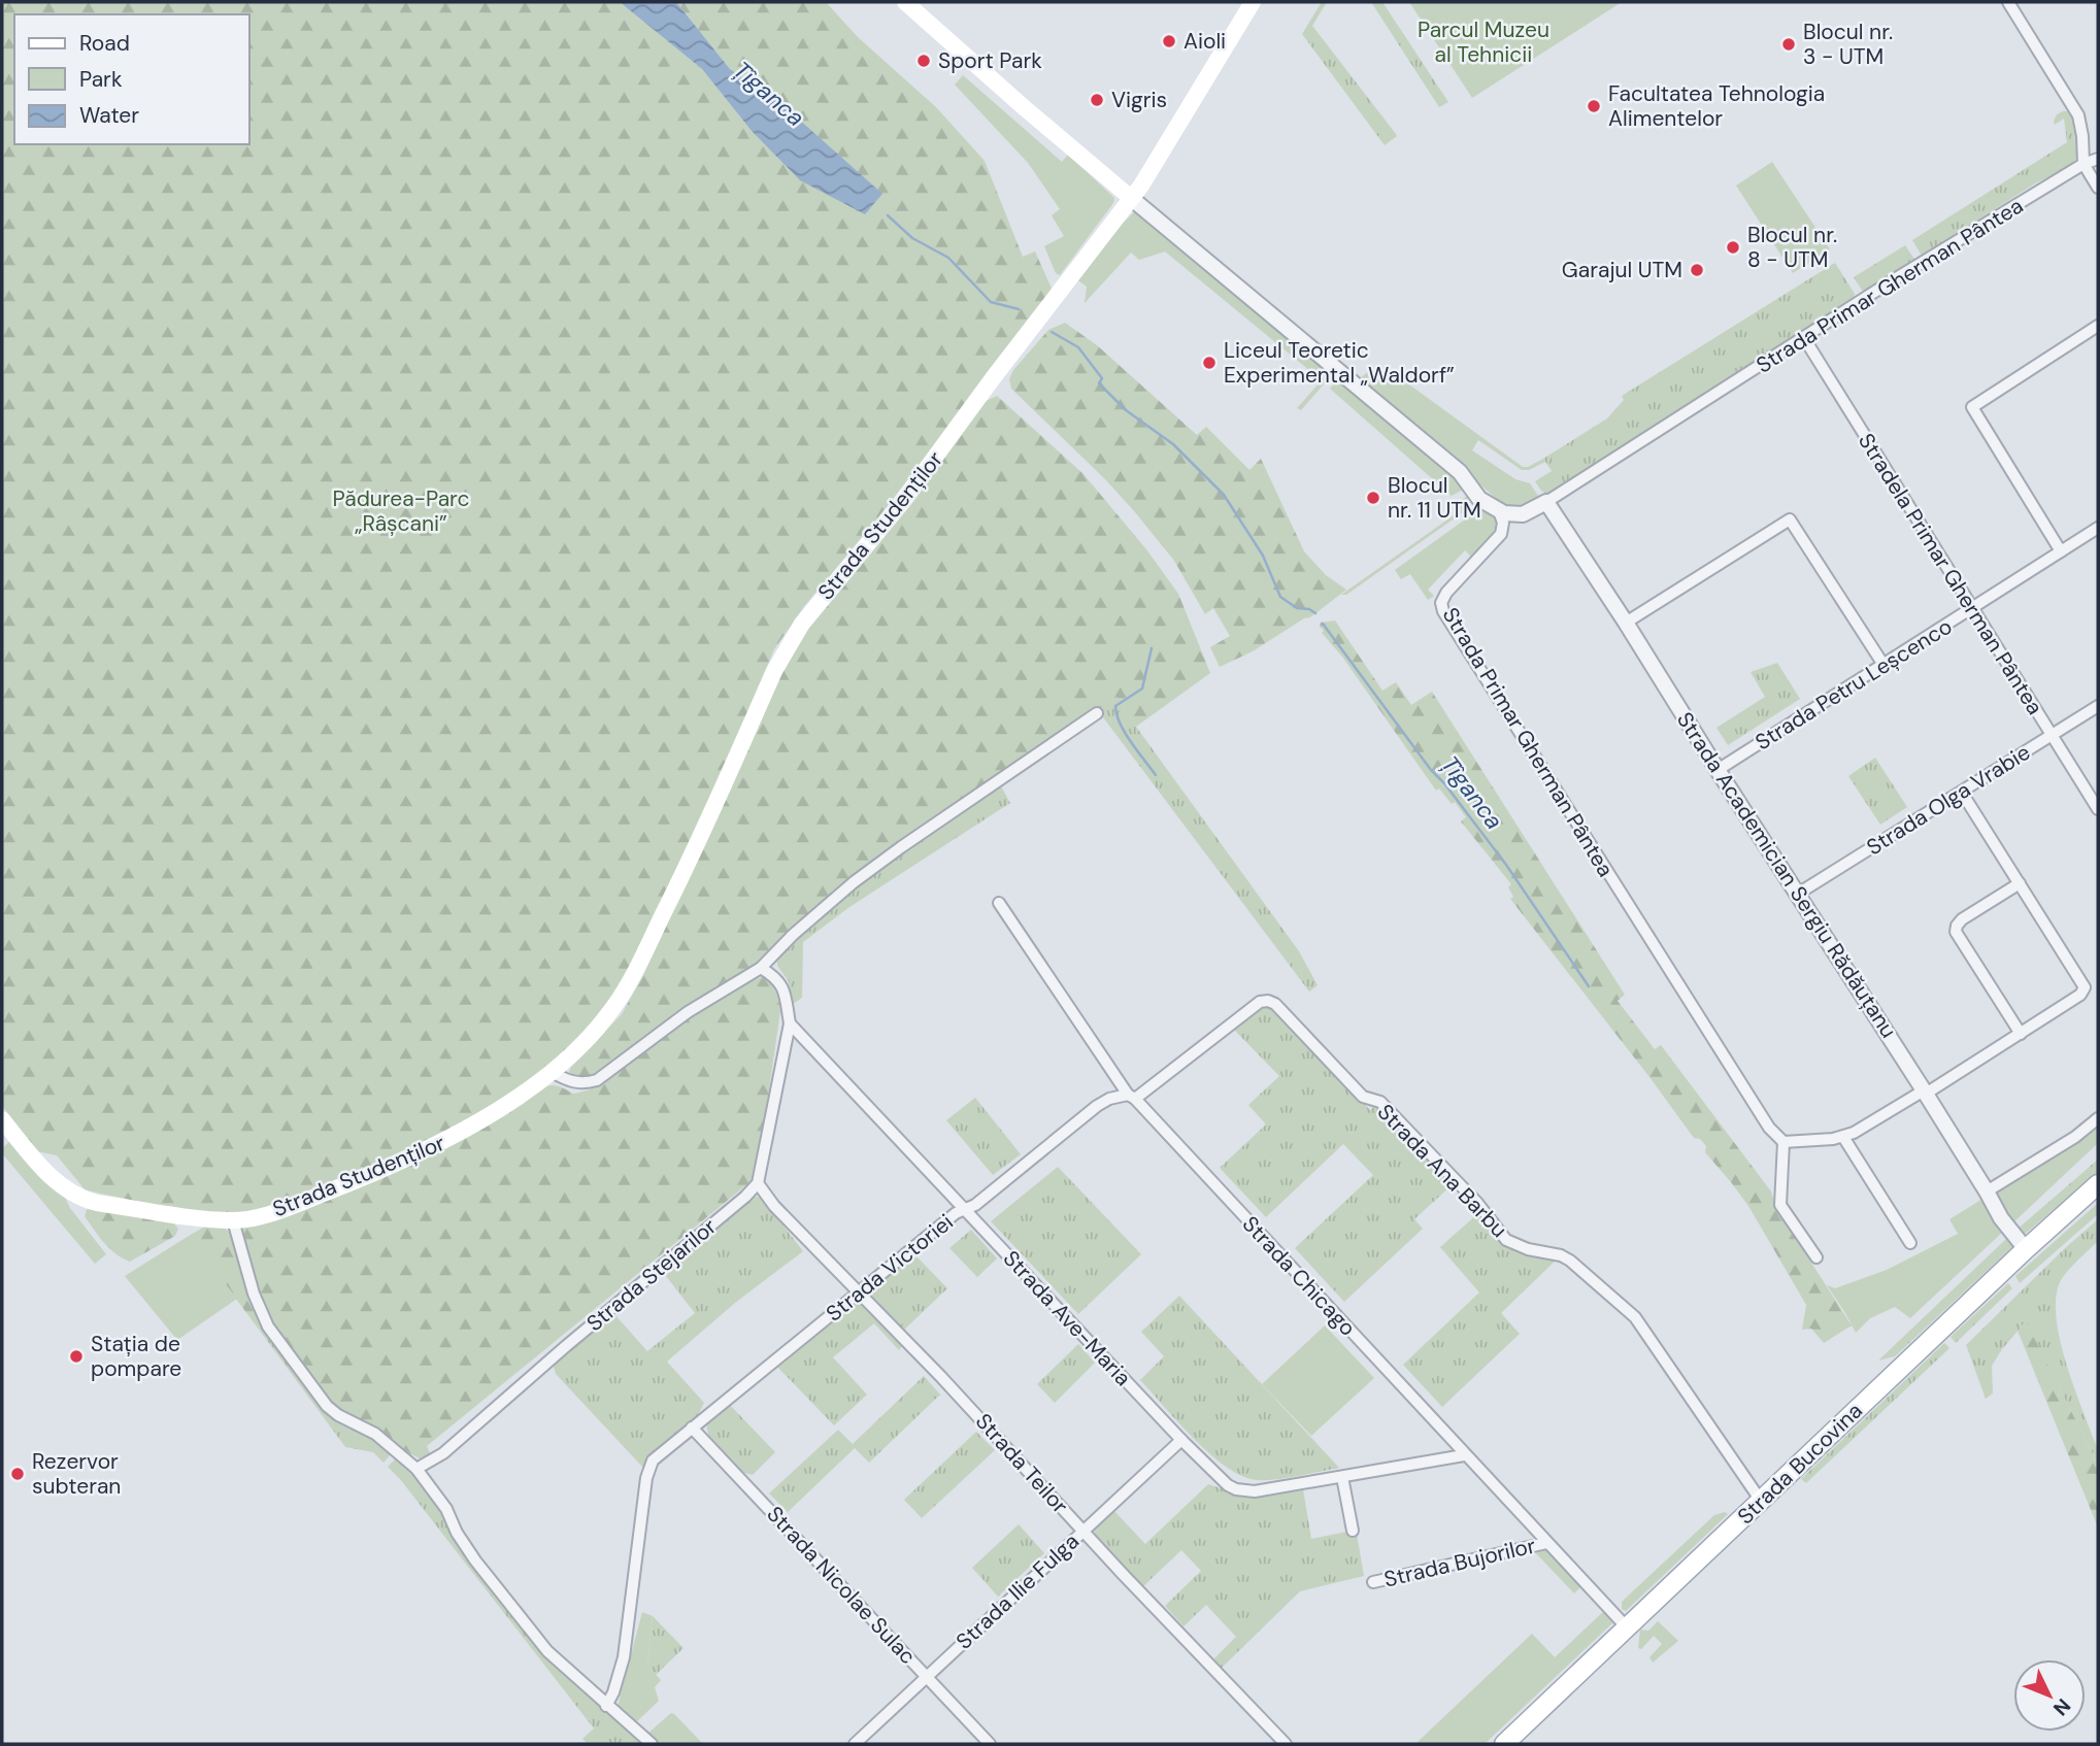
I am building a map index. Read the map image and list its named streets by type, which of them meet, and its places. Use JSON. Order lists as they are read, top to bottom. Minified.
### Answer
{"streets":{"main road":["Strada Studenților","Strada Bucovina"],"street":["Strada Primar Gherman Pântea","Stradela Primar Gherman Pântea","Strada Petru Leșcenco","Strada Olga Vrabie","Strada Academician Sergiu Rădăuțanu","Strada Ana Barbu","Strada Victoriei","Strada Stejarilor","Strada Chicago","Strada Ave-Maria","Strada Teilor","Strada Bujorilor","Strada Nicolae Sulac","Strada Ilie Fulga"]},"crossings":[["Strada Primar Gherman Pântea","Stradela Primar Gherman Pântea"],["Strada Primar Gherman Pântea","Strada Academician Sergiu Rădăuțanu"],["Stradela Primar Gherman Pântea","Strada Petru Leșcenco"],["Stradela Primar Gherman Pântea","Strada Olga Vrabie"],["Strada Petru Leșcenco","Strada Academician Sergiu Rădăuțanu"],["Strada Olga Vrabie","Strada Academician Sergiu Rădăuțanu"],["Strada Academician Sergiu Rădăuțanu","Strada Bucovina"],["Strada Ana Barbu","Strada Victoriei"],["Strada Ana Barbu","Strada Bucovina"],["Strada Victoriei","Strada Chicago"],["Strada Victoriei","Strada Ave-Maria"],["Strada Victoriei","Strada Teilor"],["Strada Victoriei","Strada Nicolae Sulac"],["Strada Stejarilor","Strada Teilor"],["Strada Chicago","Strada Ave-Maria"],["Strada Chicago","Strada Bucovina"],["Strada Chicago","Strada Bujorilor"],["Strada Ave-Maria","Strada Ilie Fulga"],["Strada Teilor","Strada Ilie Fulga"],["Strada Nicolae Sulac","Strada Ilie Fulga"]],"water":["Țîganca"],"parks":["Parcul Muzeu al Tehnicii","Pădurea-Parc „Râșcani”"],"places":["Aioli","Blocul nr. 3 - UTM","Sport Park","Vigris","Facultatea Tehnologia Alimentelor","Blocul nr. 8 - UTM","Garajul UTM","Liceul Teoretic Experimental „Waldorf”","Blocul nr. 11 UTM","Stația de pompare","Rezervor subteran"],"legend":["Road","Park","Water"],"north":"bottom right"}
